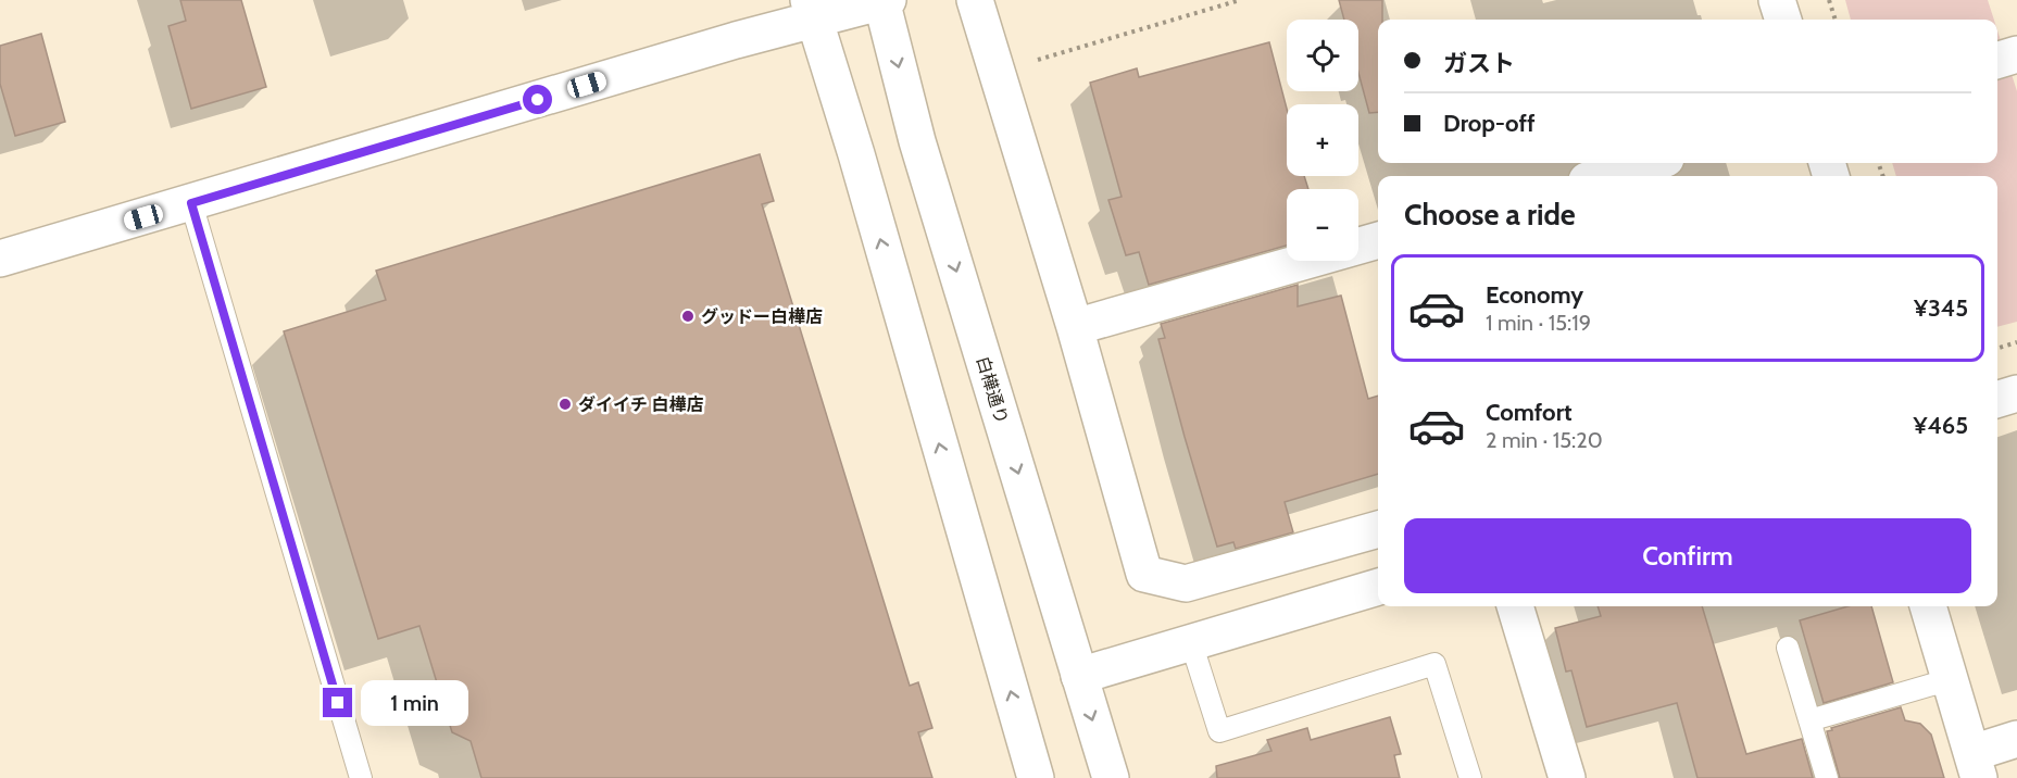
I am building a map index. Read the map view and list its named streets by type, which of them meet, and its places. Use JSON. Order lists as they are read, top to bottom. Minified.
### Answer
{"streets":{"street":["白樺通り"]},"places":["グッドー白樺店","ダイイチ 白樺店"],"page":{"map_buttons":["+","−"],"banner":["ガスト","Drop-off"],"heading":"Choose a ride","list":[{"name":"Economy","note":"1 min · 15:19","value":"¥345"},{"name":"Comfort","note":"2 min · 15:20","value":"¥465"}],"buttons":"Confirm","bubble":"1 min"}}
